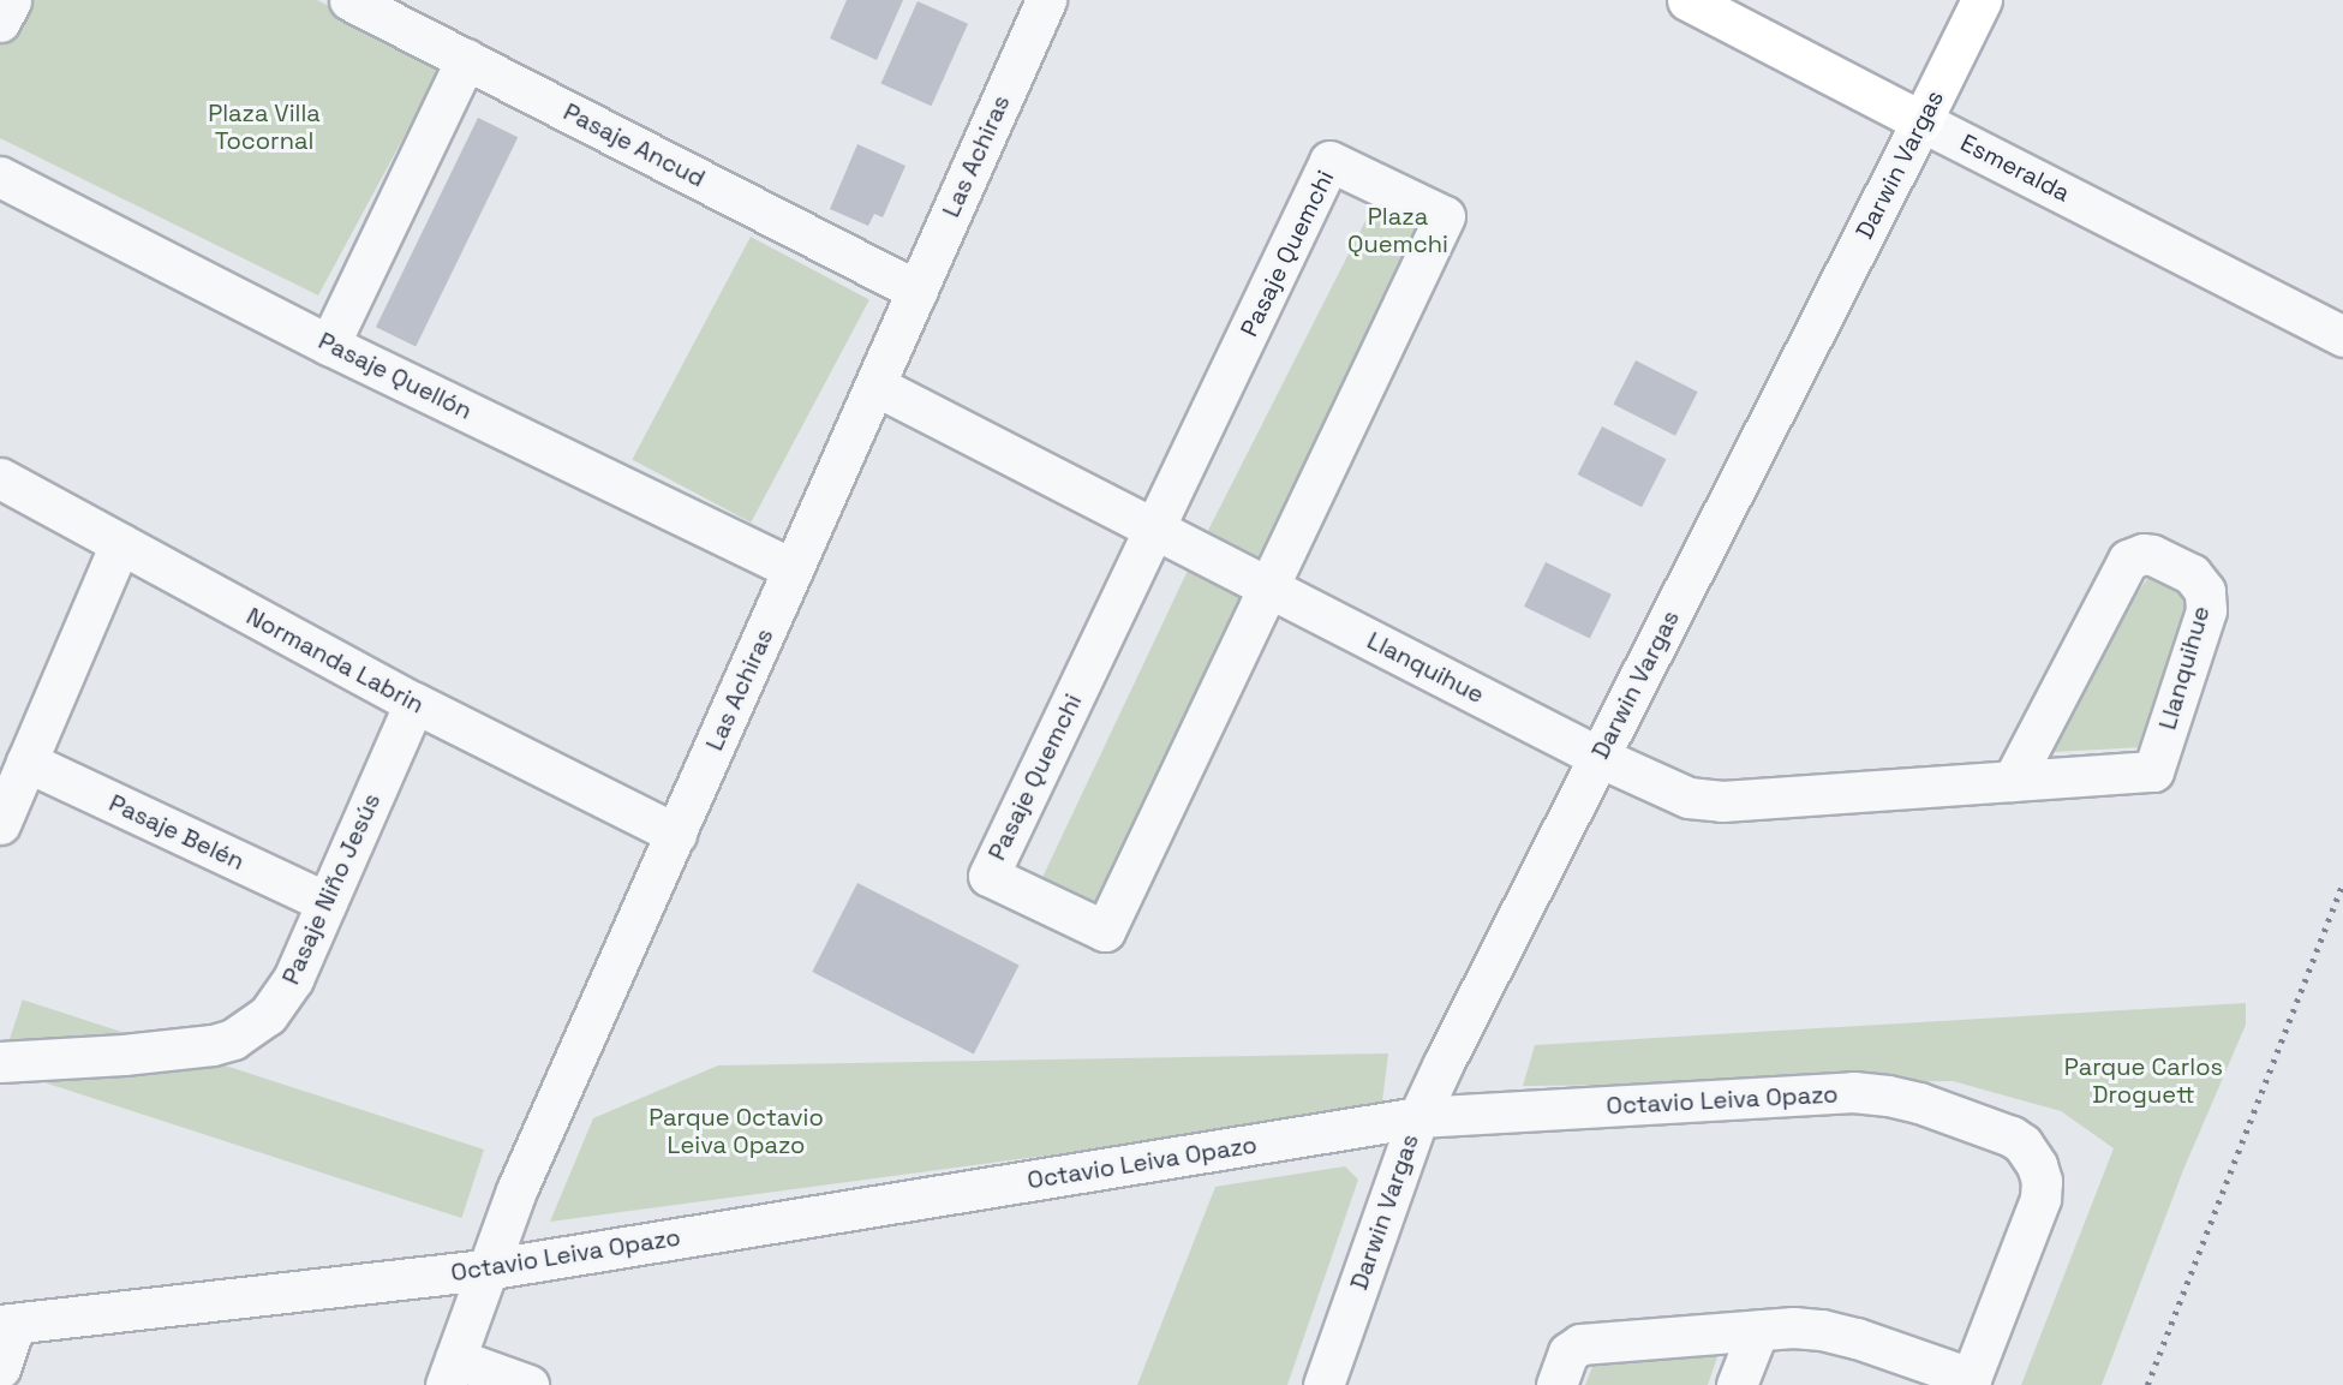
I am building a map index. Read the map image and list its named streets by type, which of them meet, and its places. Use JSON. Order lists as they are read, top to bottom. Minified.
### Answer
{"streets":{"main road":["Darwin Vargas","Esmeralda"],"street":["Pasaje Ancud","Las Achiras","Pasaje Quemchi","Pasaje Quellón","Normanda Labrin","Llanquihue","Pasaje Belén","Pasaje Niño Jesús","Octavio Leiva Opazo"]},"crossings":[["Pasaje Ancud","Las Achiras"],["Las Achiras","Pasaje Quellón"],["Las Achiras","Normanda Labrin"],["Las Achiras","Llanquihue"],["Las Achiras","Octavio Leiva Opazo"],["Darwin Vargas","Esmeralda"],["Darwin Vargas","Llanquihue"],["Darwin Vargas","Octavio Leiva Opazo"],["Pasaje Quemchi","Llanquihue"],["Normanda Labrin","Pasaje Niño Jesús"],["Pasaje Belén","Pasaje Niño Jesús"]],"parks":["Plaza Villa Tocornal","Plaza Quemchi","Parque Carlos Droguett","Parque Octavio Leiva Opazo"]}
